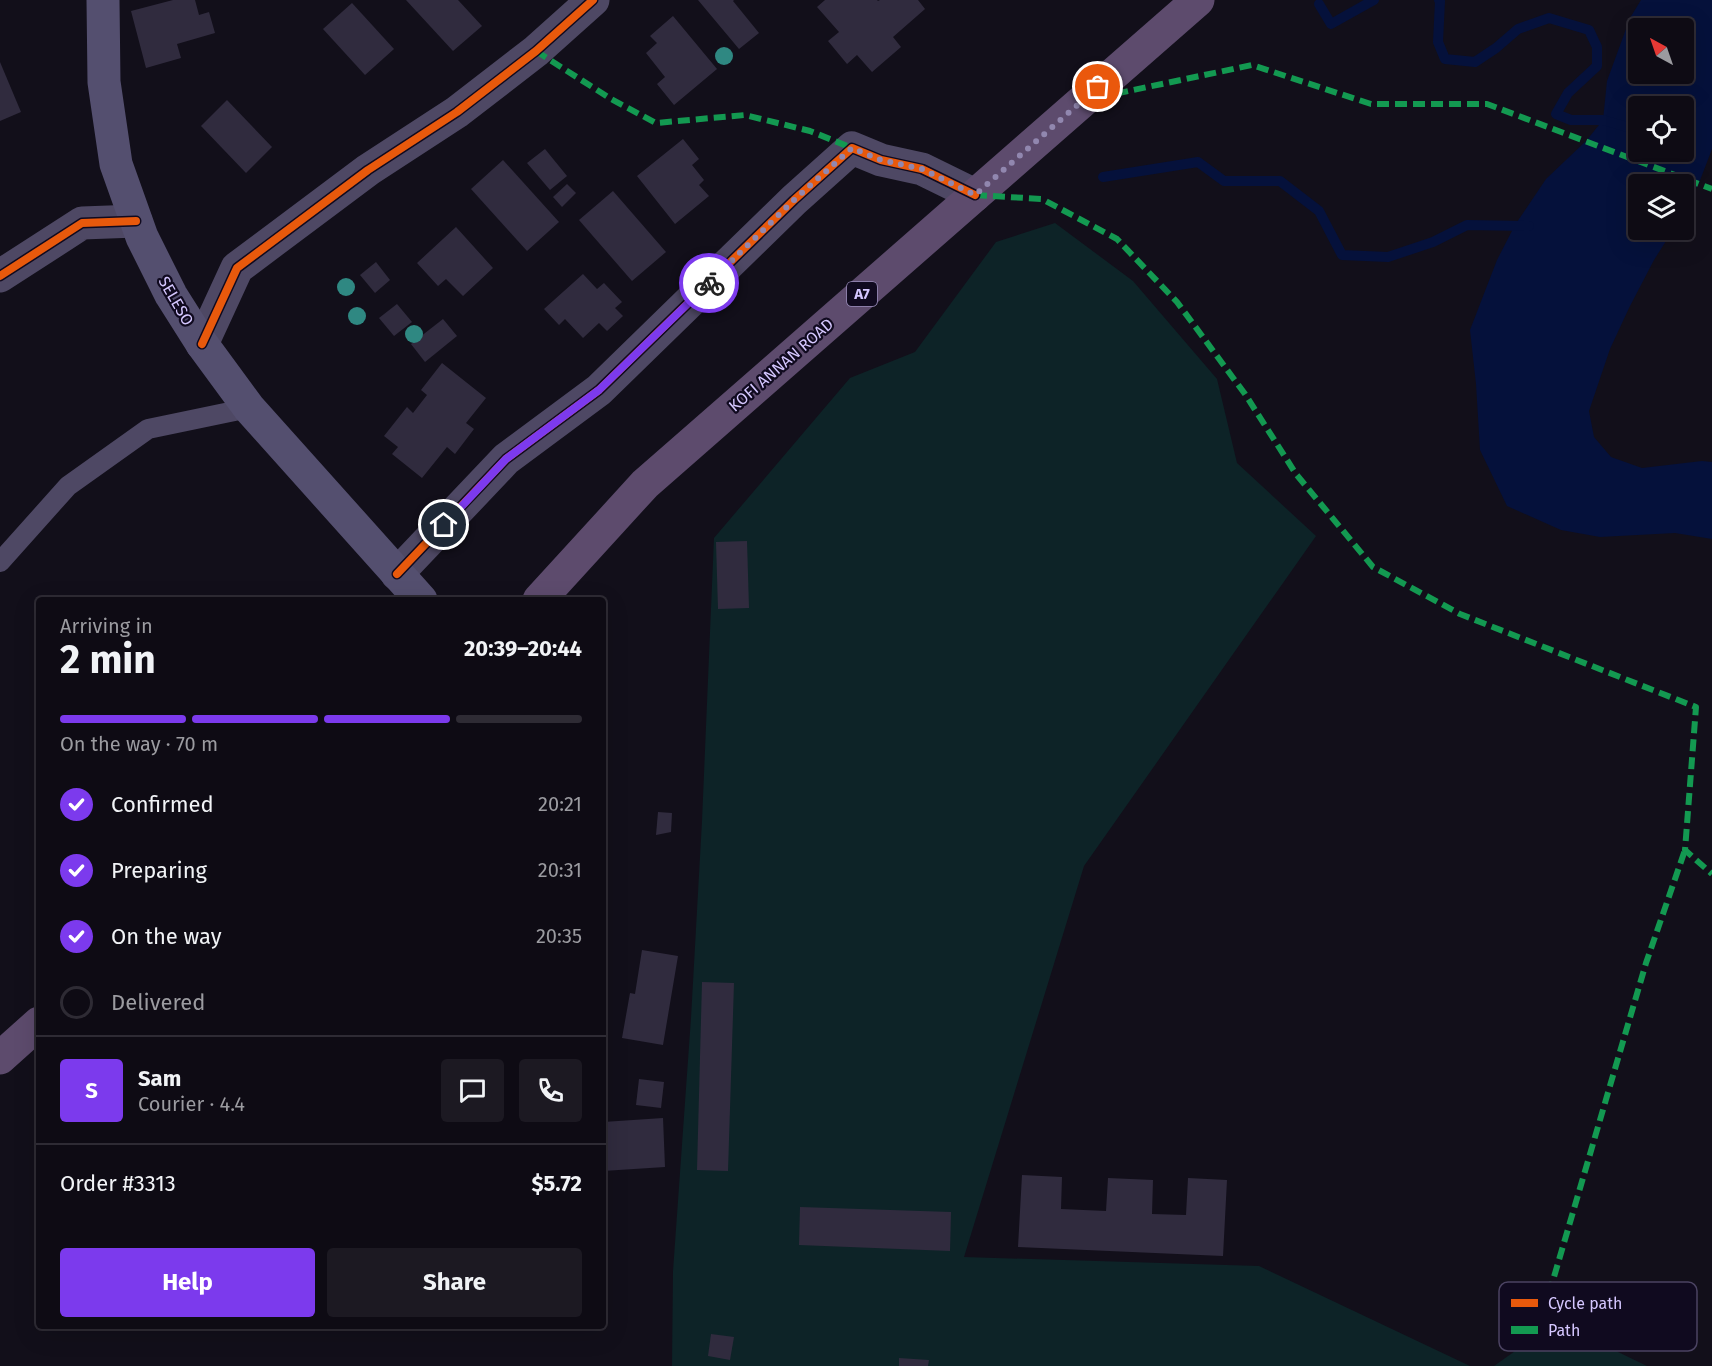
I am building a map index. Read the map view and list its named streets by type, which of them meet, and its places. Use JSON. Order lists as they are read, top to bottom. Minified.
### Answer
{"streets":{"main road":["A7","SELESO","KOFI ANNAN ROAD"]},"legend":["Cycle path","Path"],"north":"top left","page":{"heading":["2 min","Arriving in","20:39–20:44"],"panel":["Sam","Courier · 4.4","Order #3313","$5.72"],"bar":"On the way · 70 m","list":[["Confirmed","20:21"],["Preparing","20:31"],["On the way","20:35"],"Delivered"],"round":"S","buttons":["Help","Share"]}}
